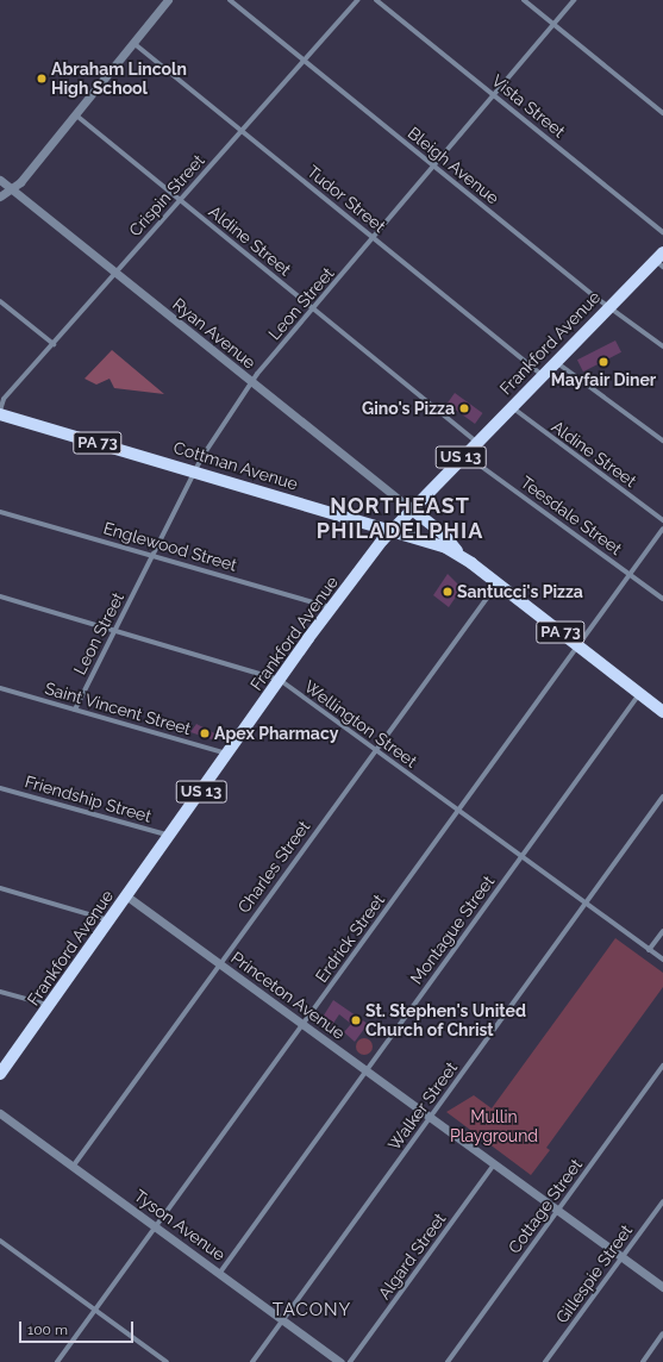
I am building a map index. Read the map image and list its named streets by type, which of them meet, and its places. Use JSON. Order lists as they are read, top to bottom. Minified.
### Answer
{"streets":{"main road":["Frankford Avenue","PA 73","US 13","Cottman Avenue"],"street":["Vista Street","Bleigh Avenue","Crispin Street","Tudor Street","Aldine Street","Leon Street","Ryan Avenue","Teesdale Street","Englewood Street","Saint Vincent Street","Wellington Street","Friendship Street","Charles Street","Montague Street","Erdrick Street","Princeton Avenue","Walker Street","Cottage Street","Tyson Avenue","Algard Street","Gillespie Street"]},"crossings":[["Vista Street","Leon Street"],["Bleigh Avenue","Crispin Street"],["Bleigh Avenue","Leon Street"],["Bleigh Avenue","Frankford Avenue"],["Crispin Street","Tudor Street"],["Crispin Street","Aldine Street"],["Crispin Street","Ryan Avenue"],["Crispin Street","Cottman Avenue"],["Tudor Street","Leon Street"],["Tudor Street","Frankford Avenue"],["Aldine Street","Leon Street"],["Aldine Street","Frankford Avenue"],["Leon Street","Ryan Avenue"],["Leon Street","Cottman Avenue"],["Leon Street","Englewood Street"],["Leon Street","Saint Vincent Street"],["Leon Street","Wellington Street"],["Ryan Avenue","Frankford Avenue"],["Frankford Avenue","Cottman Avenue"],["Frankford Avenue","Teesdale Street"],["Frankford Avenue","Englewood Street"],["Frankford Avenue","Saint Vincent Street"],["Frankford Avenue","Wellington Street"],["Frankford Avenue","Friendship Street"],["Frankford Avenue","Princeton Avenue"],["Cottman Avenue","Charles Street"],["Cottman Avenue","Montague Street"],["Cottman Avenue","Erdrick Street"],["Teesdale Street","Erdrick Street"],["Wellington Street","Charles Street"],["Wellington Street","Montague Street"],["Wellington Street","Erdrick Street"],["Wellington Street","Walker Street"],["Charles Street","Princeton Avenue"],["Charles Street","Tyson Avenue"],["Montague Street","Princeton Avenue"],["Montague Street","Tyson Avenue"],["Erdrick Street","Princeton Avenue"],["Erdrick Street","Tyson Avenue"],["Princeton Avenue","Walker Street"],["Princeton Avenue","Cottage Street"],["Princeton Avenue","Algard Street"],["Princeton Avenue","Gillespie Street"],["Walker Street","Tyson Avenue"]],"districts":["NORTHEAST PHILADELPHIA","TACONY"],"parks":["Mullin Playground"],"places":["Abraham Lincoln High School","Mayfair Diner","Gino's Pizza","Santucci's Pizza","Apex Pharmacy","St. Stephen's United Church of Christ"],"scale_bar":"100 m"}
